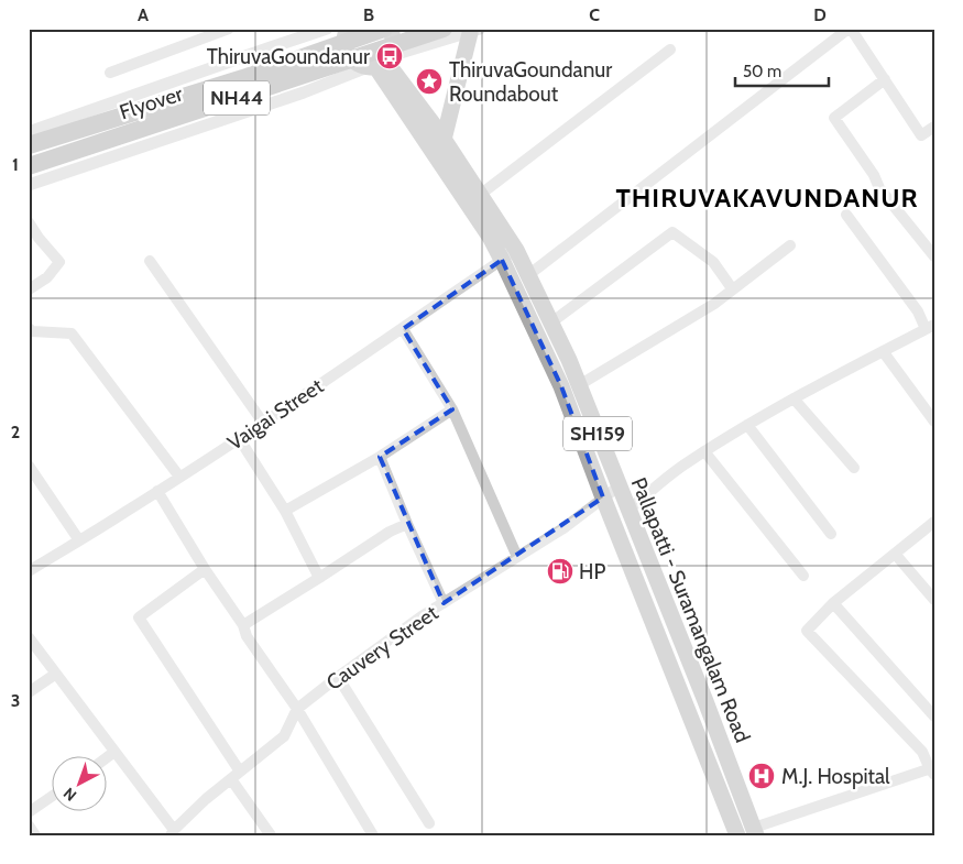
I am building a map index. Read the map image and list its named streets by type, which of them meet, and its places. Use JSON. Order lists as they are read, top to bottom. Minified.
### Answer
{"streets":{"highway":["NH44","Flyover"],"main road":["SH159","Pallapatti - Suramangalam Road"],"street":["Vaigai Street","Cauvery Street"]},"crossings":[["Vaigai Street","Pallapatti - Suramangalam Road"],["SH159","Pallapatti - Suramangalam Road"],["Pallapatti - Suramangalam Road","Cauvery Street"]],"districts":["THIRUVAKAVUNDANUR"],"places":{"bus stop":["ThiruvaGoundanur"],"place":["ThiruvaGoundanur Roundabout"],"fuel station":["HP"],"hospital":["M.J. Hospital"]},"scale_bar":"50 m","north":"bottom left","grid":{"columns":["A","B","C","D"],"rows":["1","2","3"]}}
